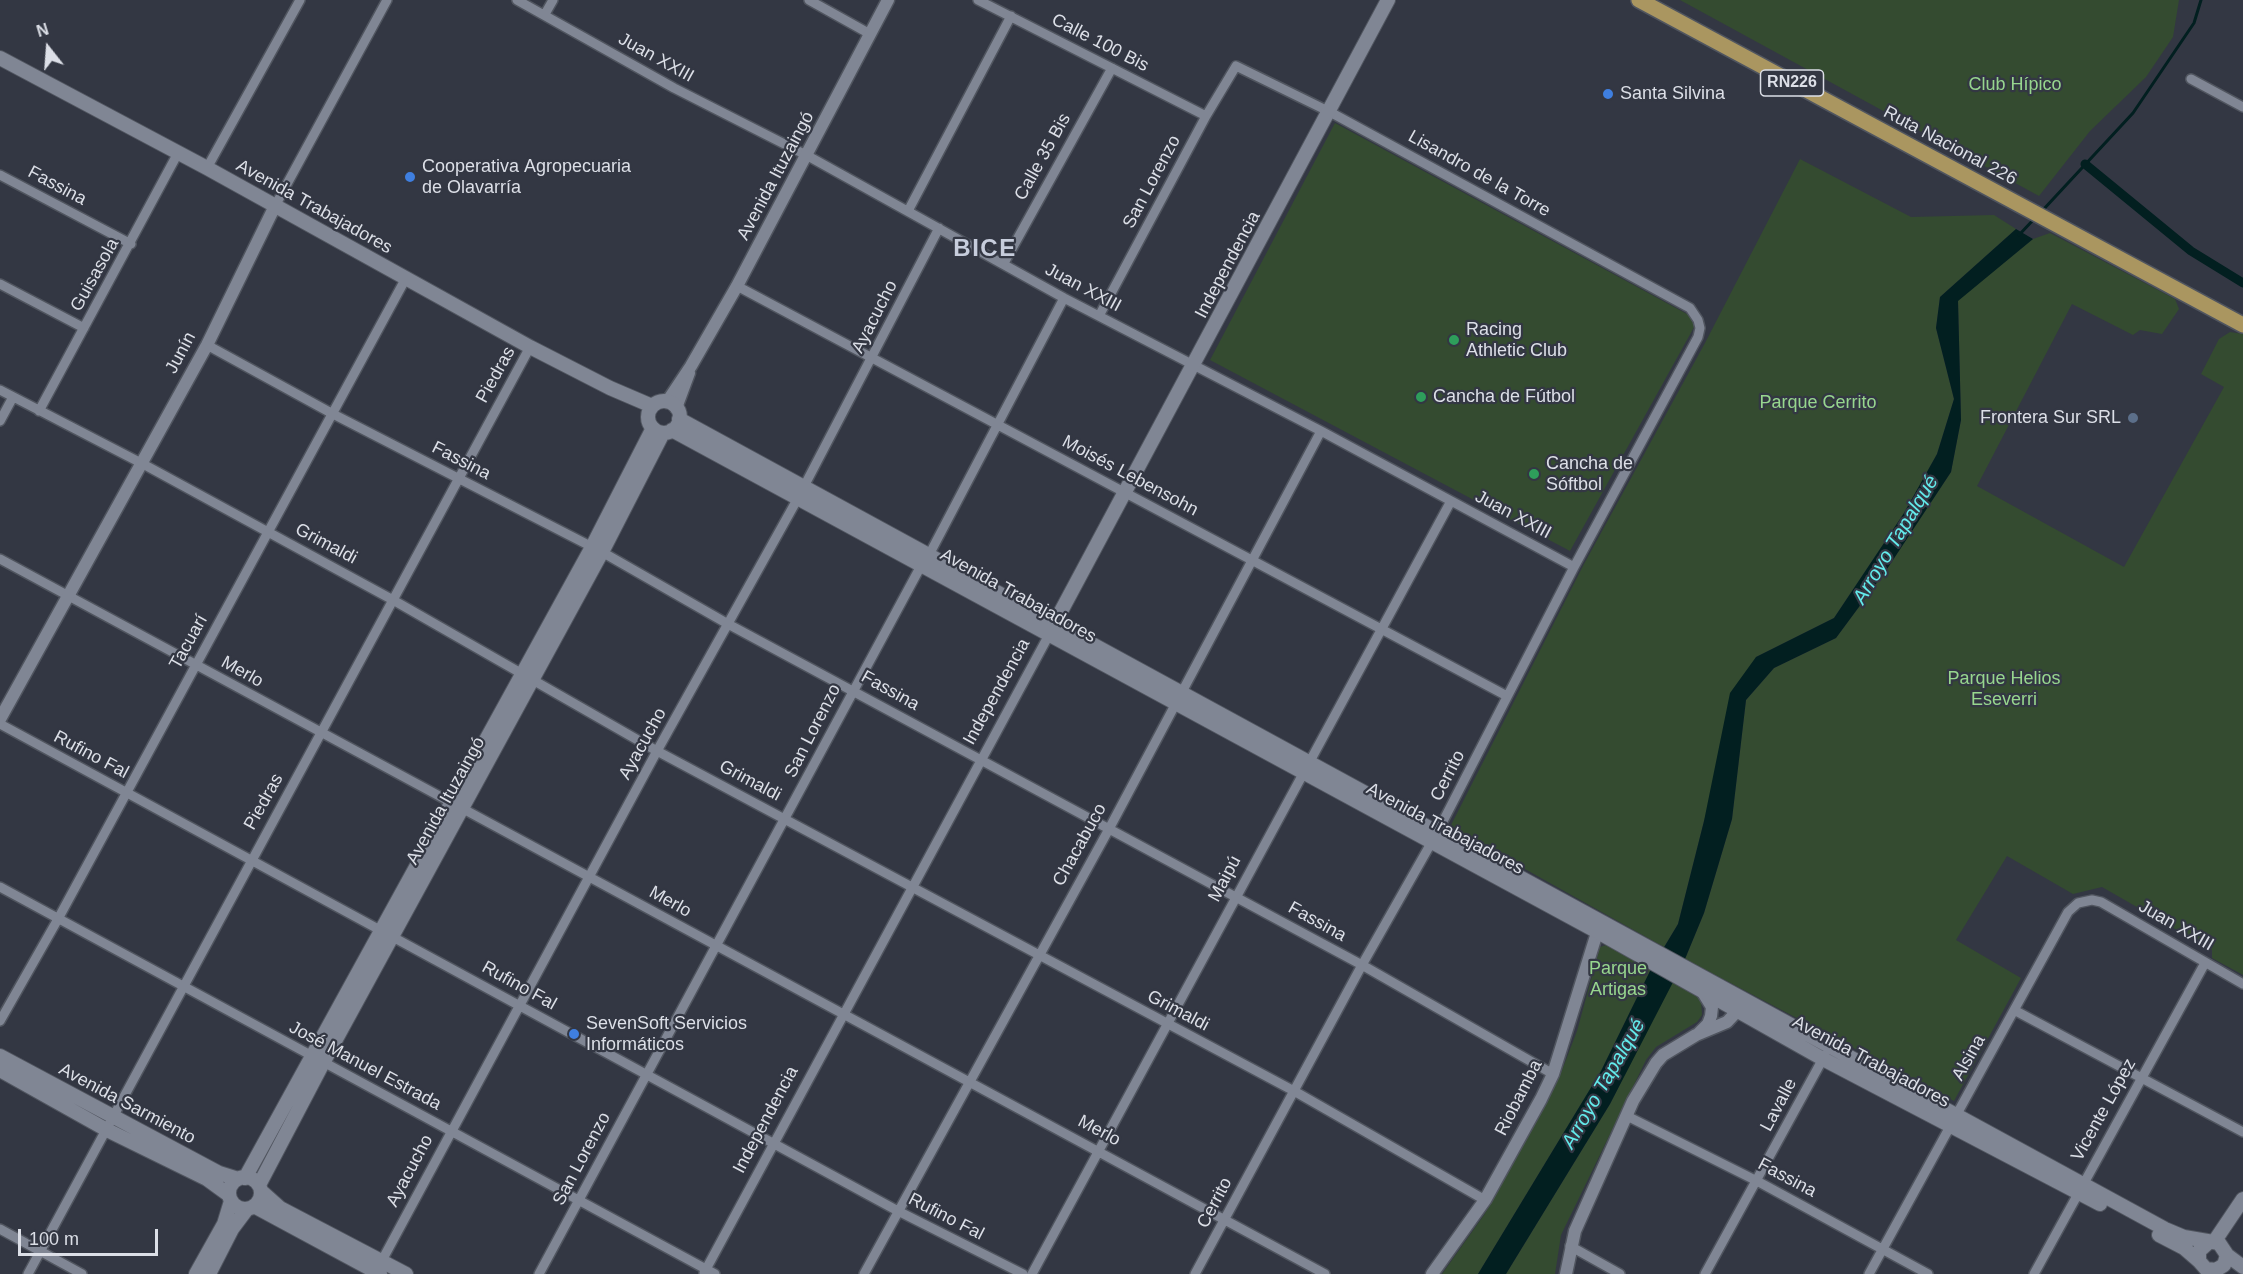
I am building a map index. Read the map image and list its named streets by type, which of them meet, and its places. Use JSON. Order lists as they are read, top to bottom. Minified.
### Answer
{"streets":{"highway":["RN226","Ruta Nacional 226"],"main road":["Avenida Ituzaingó","Avenida Trabajadores","Independencia","Avenida Sarmiento"],"street":["Calle 100 Bis","Juan XXIII","Calle 35 Bis","Lisandro de la Torre","San Lorenzo","Fassina","Guisasola","Ayacucho","Junín","Piedras","Moisés Lebensohn","Grimaldi","Tacuarí","Merlo","Rufino Fal","Cerrito","Chacabuco","Maipú","Alsina","José Manuel Estrada","Riobamba","Lavalle","Vicente López"]},"crossings":[["Calle 100 Bis","Calle 35 Bis"],["Calle 100 Bis","San Lorenzo"],["Juan XXIII","Calle 35 Bis"],["Juan XXIII","Avenida Ituzaingó"],["Juan XXIII","San Lorenzo"],["Juan XXIII","Independencia"],["Juan XXIII","Ayacucho"],["Juan XXIII","Cerrito"],["Juan XXIII","Chacabuco"],["Juan XXIII","Maipú"],["Juan XXIII","Alsina"],["Juan XXIII","Vicente López"],["Lisandro de la Torre","San Lorenzo"],["Lisandro de la Torre","Independencia"],["Lisandro de la Torre","Cerrito"],["Avenida Ituzaingó","Fassina"],["Avenida Ituzaingó","Avenida Trabajadores"],["Avenida Ituzaingó","Moisés Lebensohn"],["Avenida Ituzaingó","Grimaldi"],["Avenida Ituzaingó","Merlo"],["Avenida Ituzaingó","Rufino Fal"],["Avenida Ituzaingó","José Manuel Estrada"],["Avenida Ituzaingó","Avenida Sarmiento"],["San Lorenzo","Fassina"],["San Lorenzo","Avenida Trabajadores"],["San Lorenzo","Moisés Lebensohn"],["San Lorenzo","Grimaldi"],["San Lorenzo","Merlo"],["San Lorenzo","Rufino Fal"],["San Lorenzo","José Manuel Estrada"],["Fassina","Independencia"],["Fassina","Guisasola"],["Fassina","Ayacucho"],["Fassina","Junín"],["Fassina","Piedras"],["Fassina","Tacuarí"],["Fassina","Cerrito"],["Fassina","Chacabuco"],["Fassina","Maipú"],["Fassina","Alsina"],["Fassina","Riobamba"],["Fassina","Lavalle"],["Avenida Trabajadores","Independencia"],["Avenida Trabajadores","Guisasola"],["Avenida Trabajadores","Ayacucho"],["Avenida Trabajadores","Junín"],["Avenida Trabajadores","Piedras"],["Avenida Trabajadores","Tacuarí"],["Avenida Trabajadores","Cerrito"],["Avenida Trabajadores","Chacabuco"],["Avenida Trabajadores","Maipú"],["Avenida Trabajadores","Alsina"],["Avenida Trabajadores","Riobamba"],["Avenida Trabajadores","Lavalle"],["Avenida Trabajadores","Vicente López"],["Independencia","Moisés Lebensohn"],["Independencia","Grimaldi"],["Independencia","Merlo"],["Independencia","Rufino Fal"],["Independencia","José Manuel Estrada"],["Guisasola","Grimaldi"],["Ayacucho","Moisés Lebensohn"],["Ayacucho","Grimaldi"],["Ayacucho","Merlo"],["Ayacucho","Rufino Fal"],["Ayacucho","José Manuel Estrada"],["Junín","Grimaldi"],["Junín","Merlo"],["Piedras","Grimaldi"],["Piedras","Merlo"],["Piedras","Rufino Fal"],["Piedras","José Manuel Estrada"],["Piedras","Avenida Sarmiento"],["Moisés Lebensohn","Cerrito"],["Moisés Lebensohn","Chacabuco"],["Moisés Lebensohn","Maipú"],["Grimaldi","Tacuarí"],["Grimaldi","Cerrito"],["Grimaldi","Chacabuco"],["Grimaldi","Maipú"],["Grimaldi","Riobamba"],["Tacuarí","Merlo"],["Tacuarí","Rufino Fal"],["Tacuarí","José Manuel Estrada"],["Merlo","Cerrito"],["Merlo","Chacabuco"],["Merlo","Maipú"],["Rufino Fal","Chacabuco"]],"districts":["BICE"],"water":["Arroyo Tapalqué"],"parks":["Club Hípico","Parque Cerrito","Parque Helios Eseverri","Parque Artigas"],"places":["Santa Silvina","Cooperativa Agropecuaria de Olavarría","Racing Athletic Club","Cancha de Fútbol","Frontera Sur SRL","Cancha de Sóftbol","SevenSoft Servicios Informáticos"],"scale_bar":"100 m","north":"top"}
